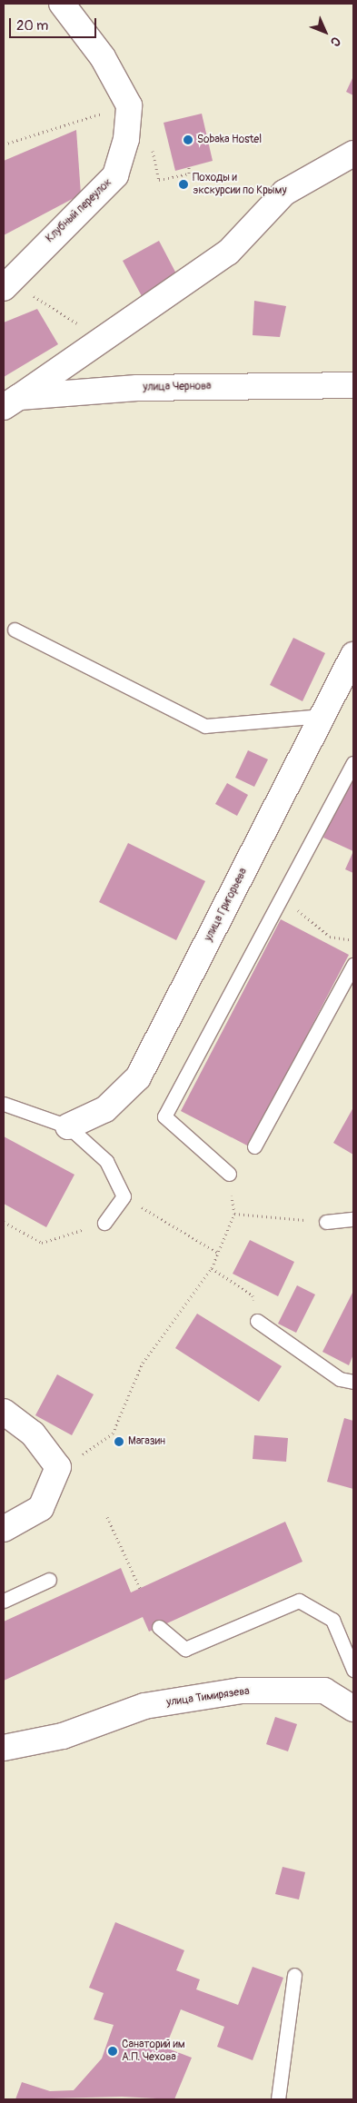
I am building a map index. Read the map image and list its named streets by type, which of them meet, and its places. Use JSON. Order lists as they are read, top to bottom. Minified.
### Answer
{"streets":{"street":["Клубный переулок","улица Чернова","улица Григорьева","улица Тимирязева"]},"places":["Sobaka Hostel","Походы и экскурсии по Крыму","Магазин","Санаторий им А.П. Чехова"],"scale_bar":"20 m","north":"bottom right"}
